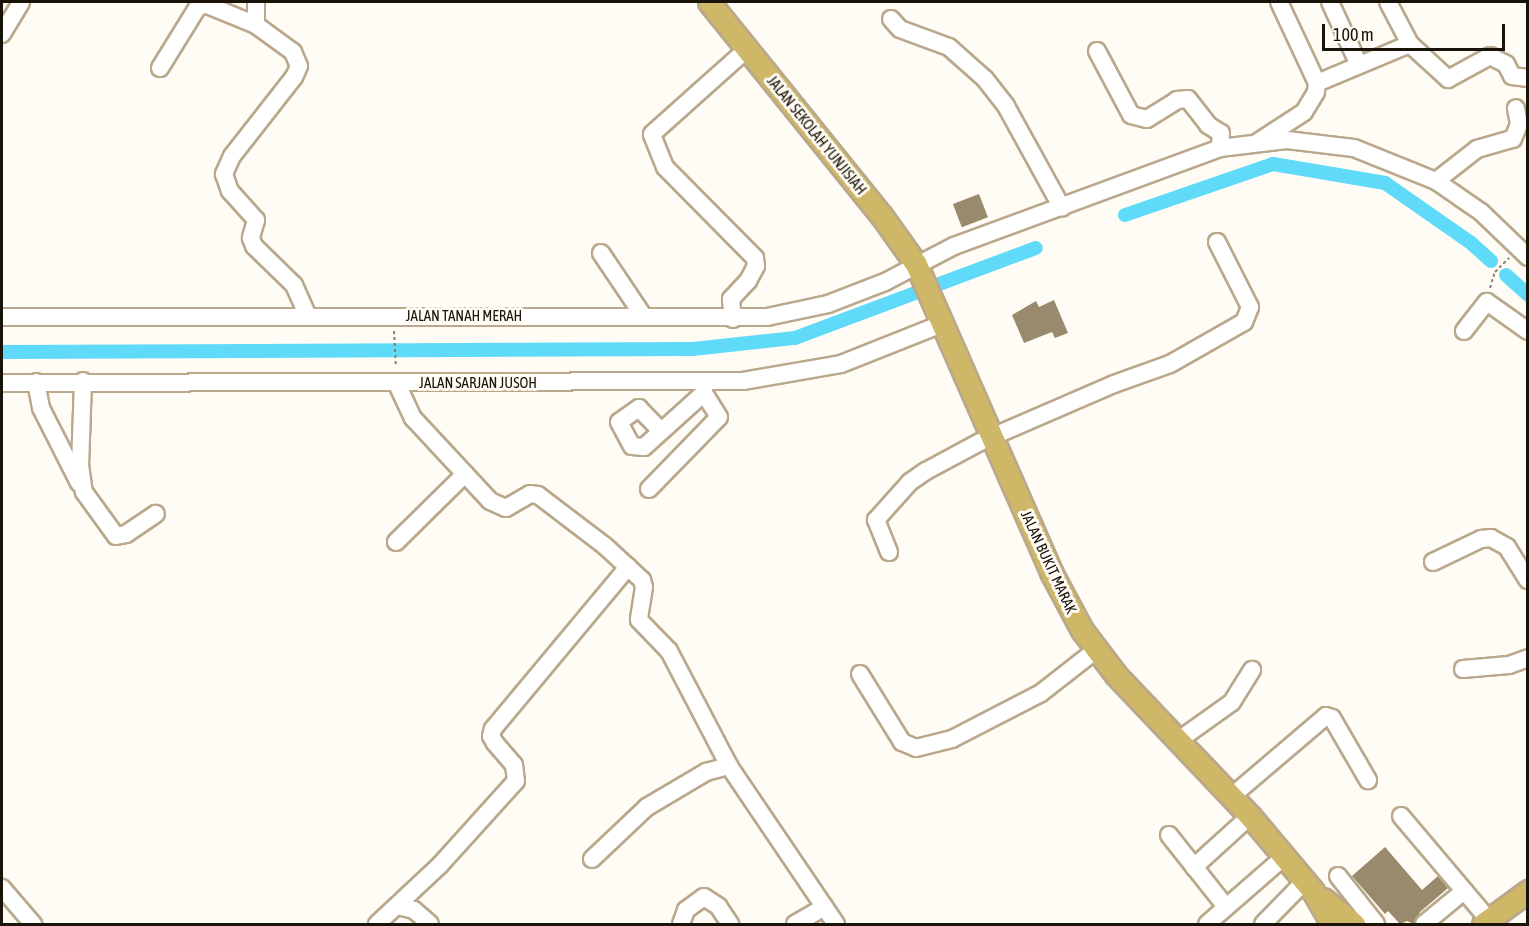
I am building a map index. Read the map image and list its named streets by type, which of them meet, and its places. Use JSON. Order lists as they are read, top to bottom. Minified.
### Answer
{"streets":{"main road":["JALAN SEKOLAH YUNJISIAH","JALAN BUKIT MARAK"],"street":["JALAN TANAH MERAH","JALAN SARJAN JUSOH"]},"crossings":[["JALAN SEKOLAH YUNJISIAH","JALAN TANAH MERAH"],["JALAN SEKOLAH YUNJISIAH","JALAN BUKIT MARAK"],["JALAN TANAH MERAH","JALAN BUKIT MARAK"],["JALAN SARJAN JUSOH","JALAN BUKIT MARAK"]],"scale_bar":"100 m"}
